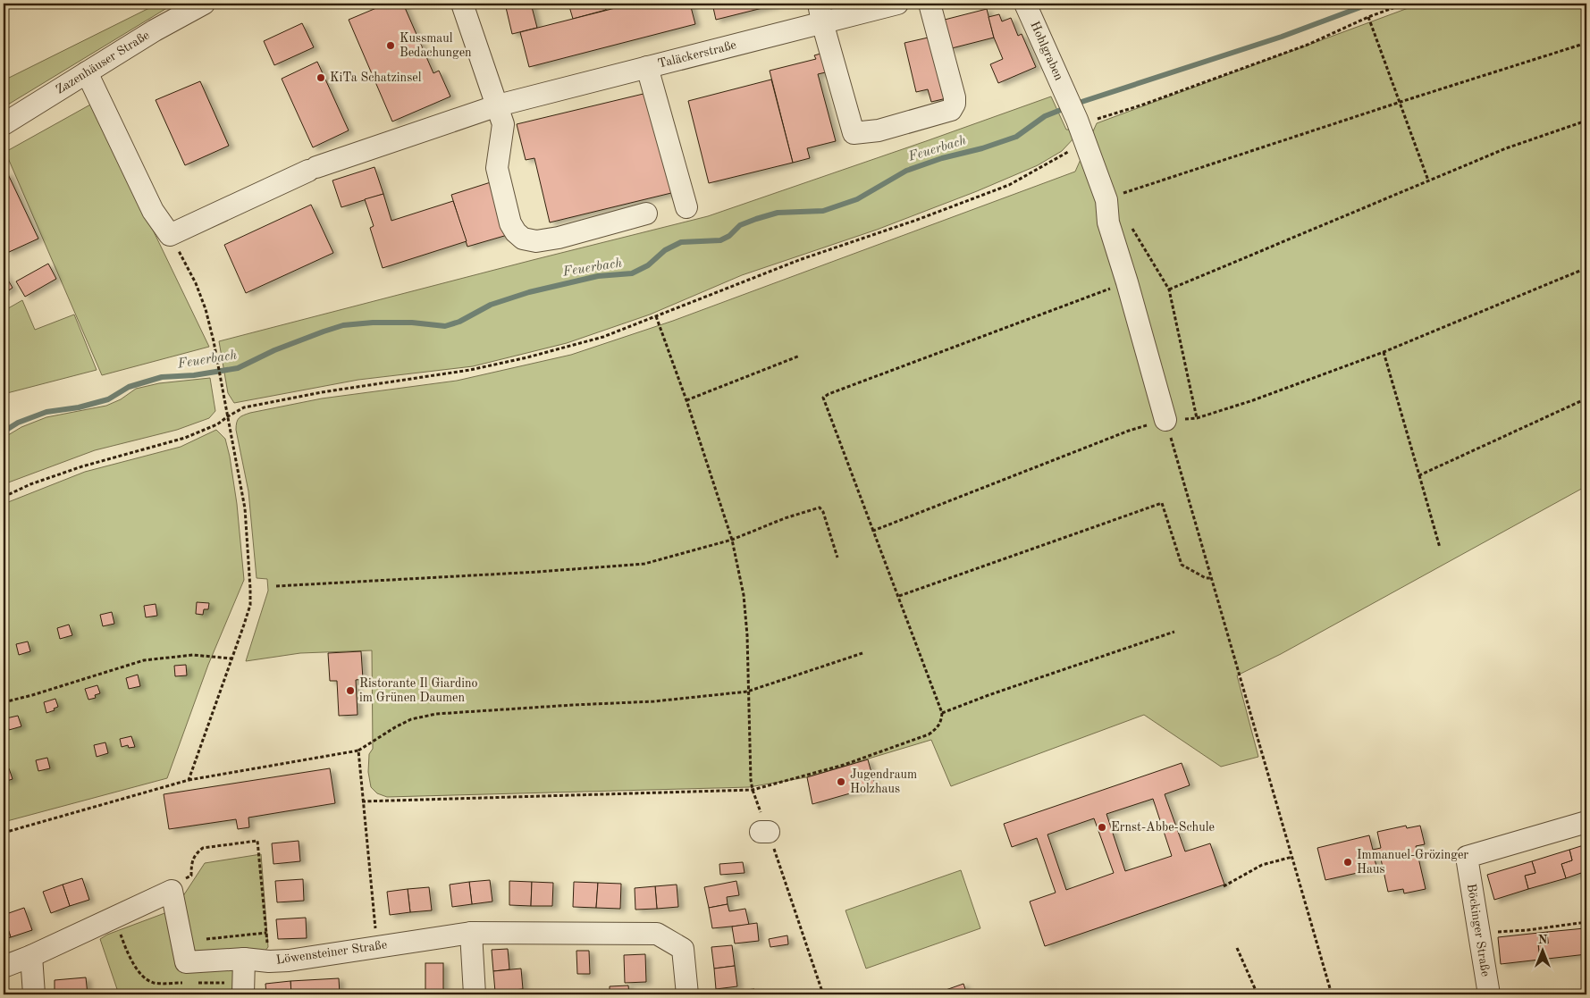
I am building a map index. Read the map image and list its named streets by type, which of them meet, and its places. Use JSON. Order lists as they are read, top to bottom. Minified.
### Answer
{"streets":{"street":["Hohlgraben","Taläckerstraße","Zazenhäuser Straße","Böckinger Straße","Löwensteiner Straße"]},"water":["Feuerbach"],"places":["Kussmaul Bedachungen","KiTa Schatzinsel","Ristorante Il Giardino im Grünen Daumen","Jugendraum Holzhaus","Ernst-Abbe-Schule","Immanuel-Grözinger Haus"],"north":"top"}
